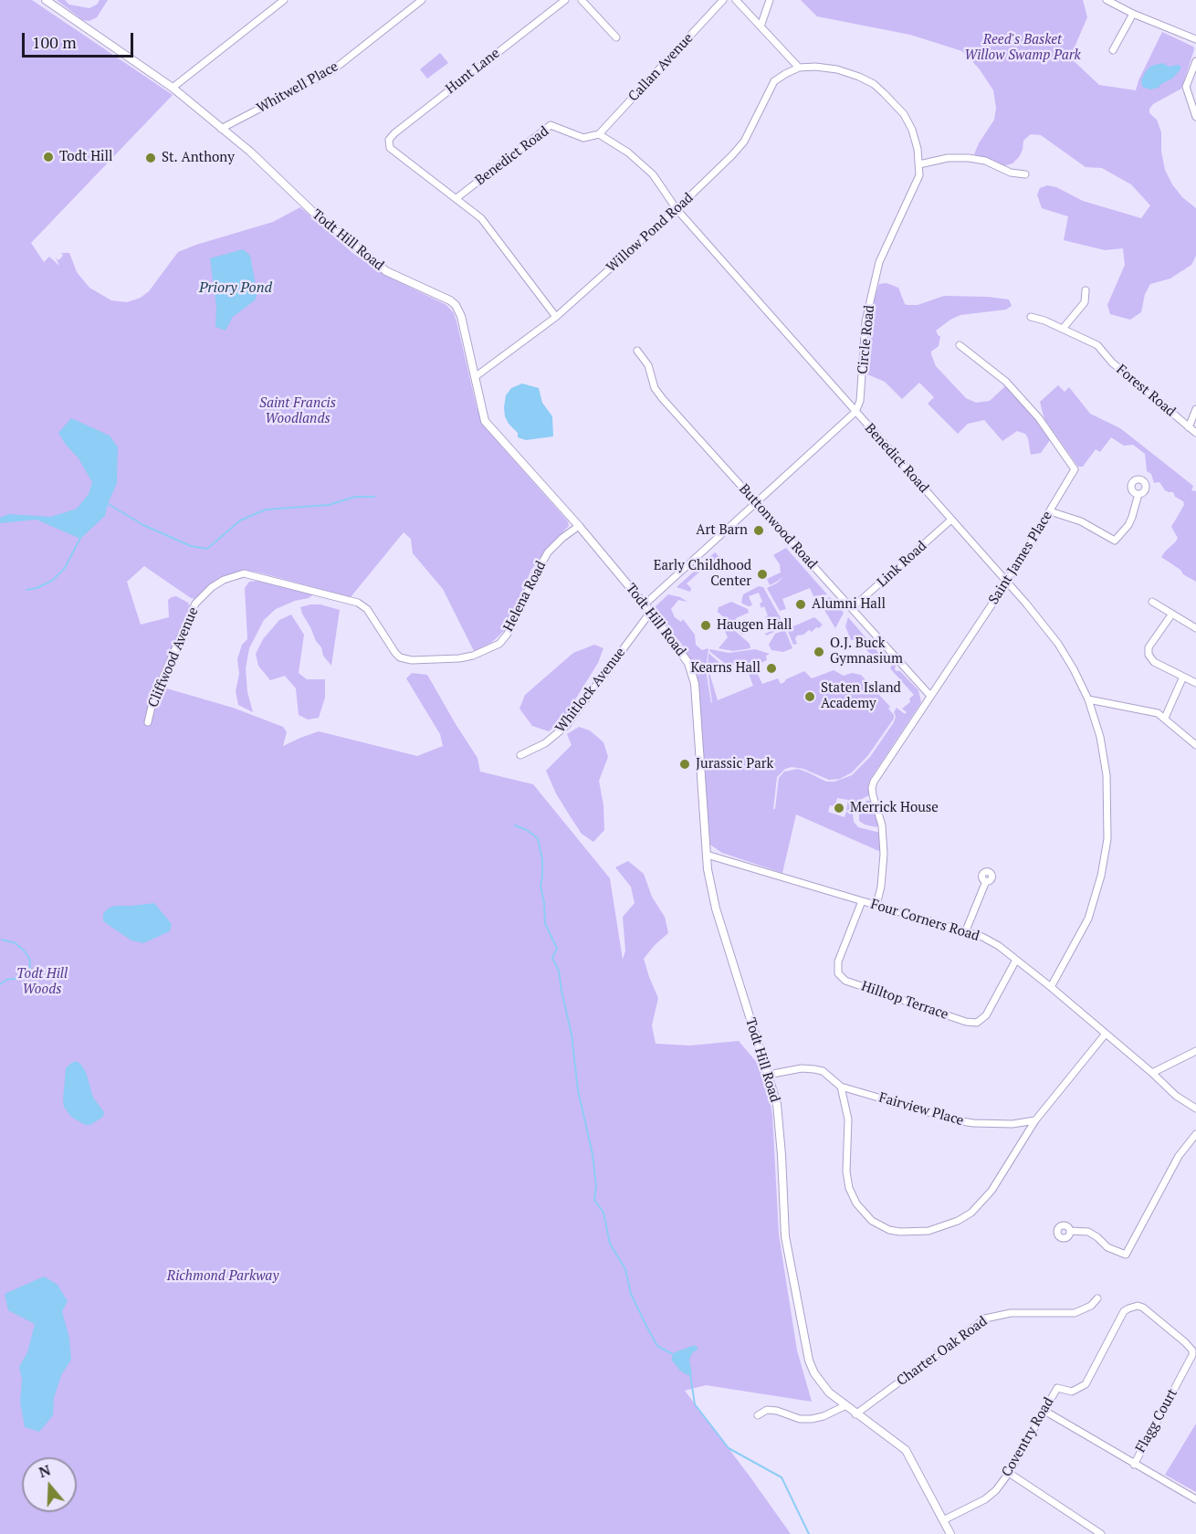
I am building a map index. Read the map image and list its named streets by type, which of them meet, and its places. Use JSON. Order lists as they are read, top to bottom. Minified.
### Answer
{"streets":{"street":["Callan Avenue","Hunt Lane","Whitwell Place","Benedict Road","Willow Pond Road","Todt Hill Road","Circle Road","Forest Road","Buttonwood Road","Saint James Place","Link Road","Helena Road","Cliffwood Avenue","Whitlock Avenue","Four Corners Road","Hilltop Terrace","Fairview Place","Charter Oak Road","Flagg Court","Coventry Road"]},"crossings":[["Callan Avenue","Benedict Road"],["Hunt Lane","Benedict Road"],["Whitwell Place","Todt Hill Road"],["Benedict Road","Willow Pond Road"],["Benedict Road","Circle Road"],["Benedict Road","Saint James Place"],["Benedict Road","Link Road"],["Benedict Road","Four Corners Road"],["Willow Pond Road","Todt Hill Road"],["Willow Pond Road","Circle Road"],["Todt Hill Road","Helena Road"],["Todt Hill Road","Whitlock Avenue"],["Todt Hill Road","Four Corners Road"],["Todt Hill Road","Fairview Place"],["Todt Hill Road","Charter Oak Road"],["Todt Hill Road","Coventry Road"],["Buttonwood Road","Saint James Place"],["Buttonwood Road","Link Road"],["Saint James Place","Four Corners Road"],["Helena Road","Cliffwood Avenue"],["Four Corners Road","Hilltop Terrace"],["Flagg Court","Coventry Road"]],"water":["Priory Pond"],"parks":["Reed's Basket Willow Swamp Park","Saint Francis Woodlands","Todt Hill Woods","Richmond Parkway"],"places":["Todt Hill","St. Anthony","Art Barn","Early Childhood Center","Alumni Hall","Haugen Hall","O.J. Buck Gymnasium","Kearns Hall","Staten Island Academy","Jurassic Park","Merrick House"],"scale_bar":"100 m","north":"top"}
